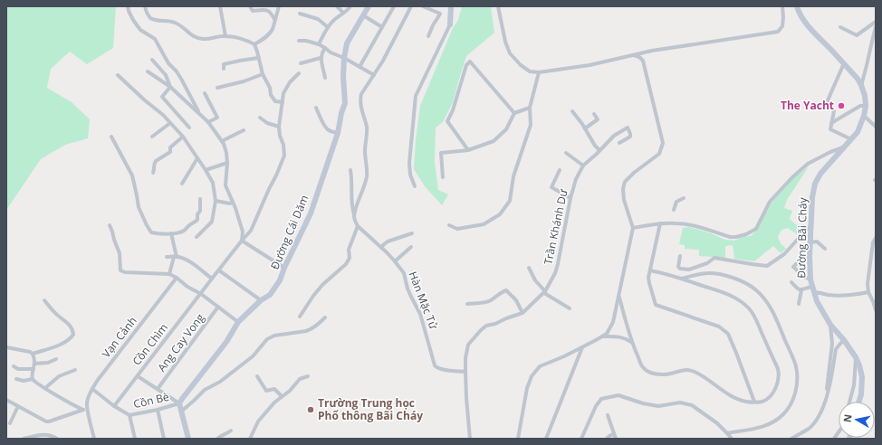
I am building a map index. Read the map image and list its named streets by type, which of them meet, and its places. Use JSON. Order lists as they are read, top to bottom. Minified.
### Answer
{"streets":{"street":["Trần Khánh Dư","Đường Cái Dăm","Đường Bãi Cháy","Hàn Mặc Tử","Vạn Cảnh","Ang Cay Vong","Cồn Chìm","Cồn Bè"]},"crossings":[["Trần Khánh Dư","Hàn Mặc Tử"],["Đường Cái Dăm","Cồn Bè"],["Vạn Cảnh","Cồn Bè"],["Cồn Chìm","Cồn Bè"]],"places":["The Yacht","Trường Trung học Phổ thông Bãi Cháy"],"north":"left"}
